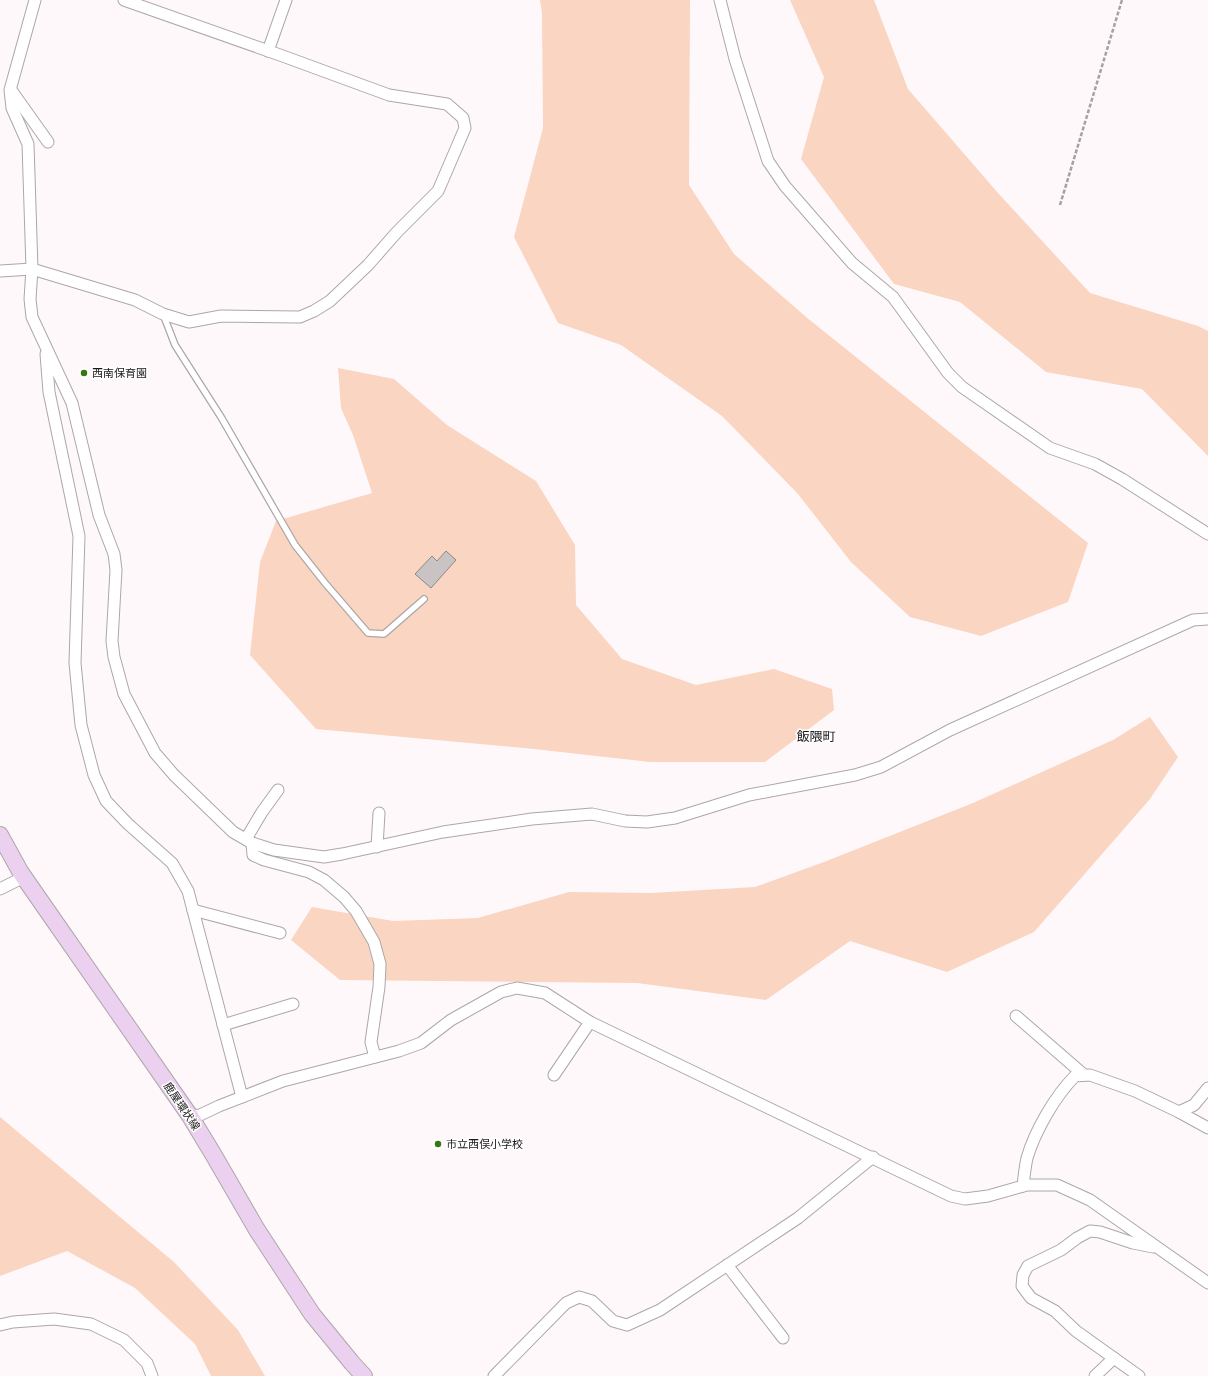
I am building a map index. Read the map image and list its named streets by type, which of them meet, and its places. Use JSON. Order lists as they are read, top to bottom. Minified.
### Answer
{"streets":{"main road":["鹿屋環状線"]},"districts":["飯隈町"],"places":["西南保育園","市立西俣小学校"]}
